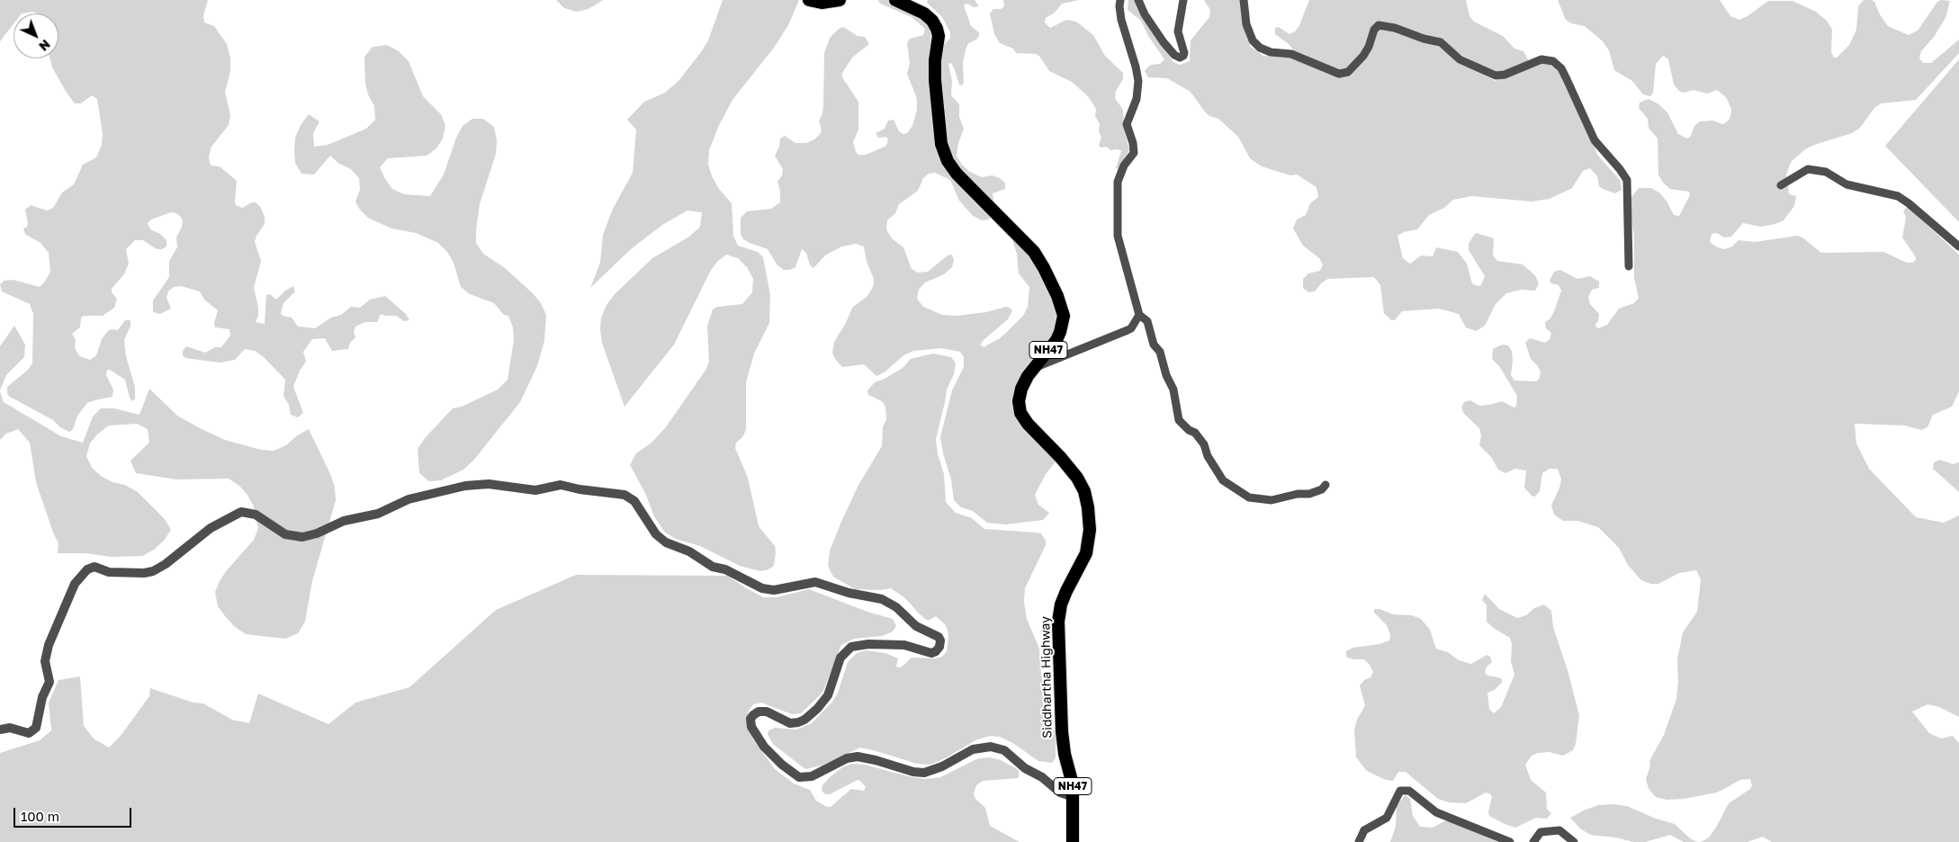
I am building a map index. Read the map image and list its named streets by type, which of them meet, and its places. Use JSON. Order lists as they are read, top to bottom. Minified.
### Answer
{"streets":{"highway":["NH47","Siddhartha Highway"]},"scale_bar":"100 m","north":"bottom right"}
